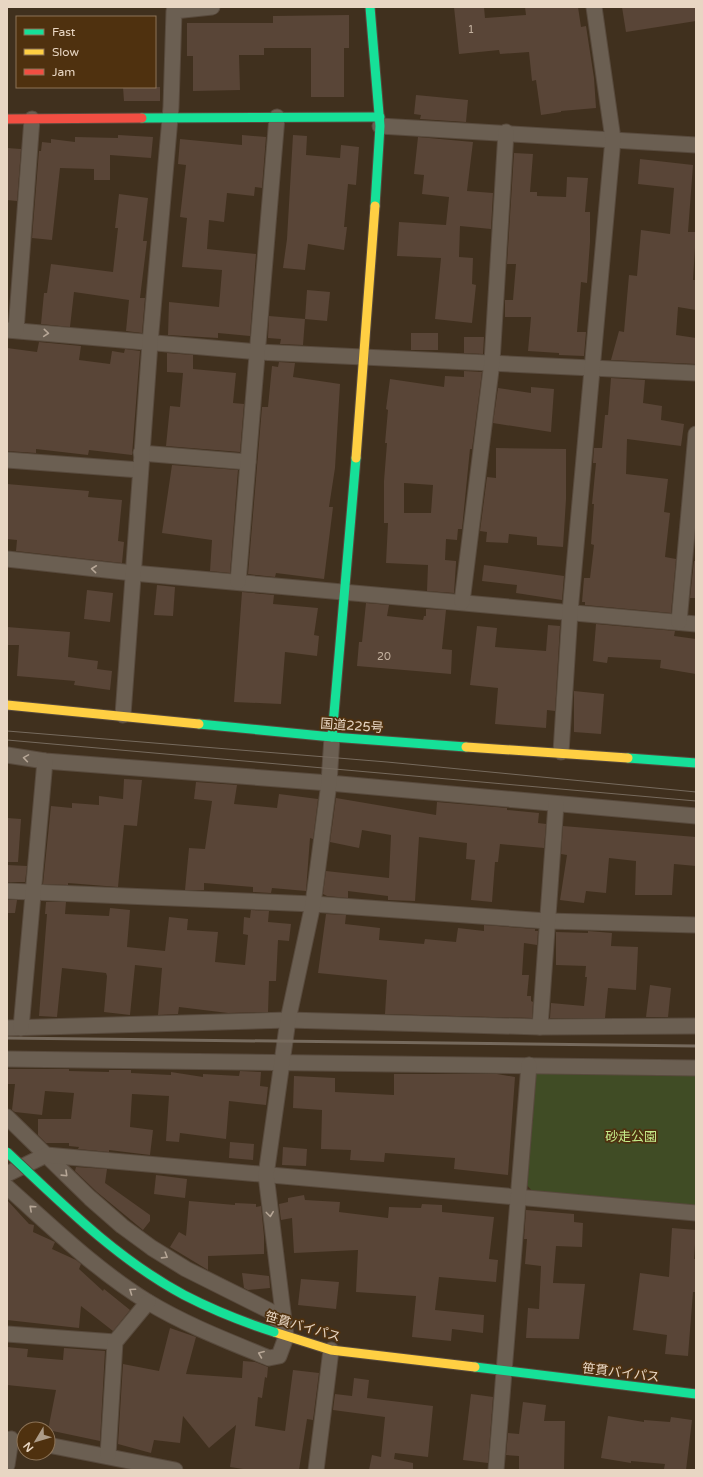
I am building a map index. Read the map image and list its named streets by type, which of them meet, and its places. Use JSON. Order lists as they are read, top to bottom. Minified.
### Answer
{"streets":{"main road":["国道225号","笹貫バイパス"]},"parks":["砂走公園"],"house_numbers":["1","20"],"legend":["Fast","Slow","Jam"],"north":"bottom left"}
